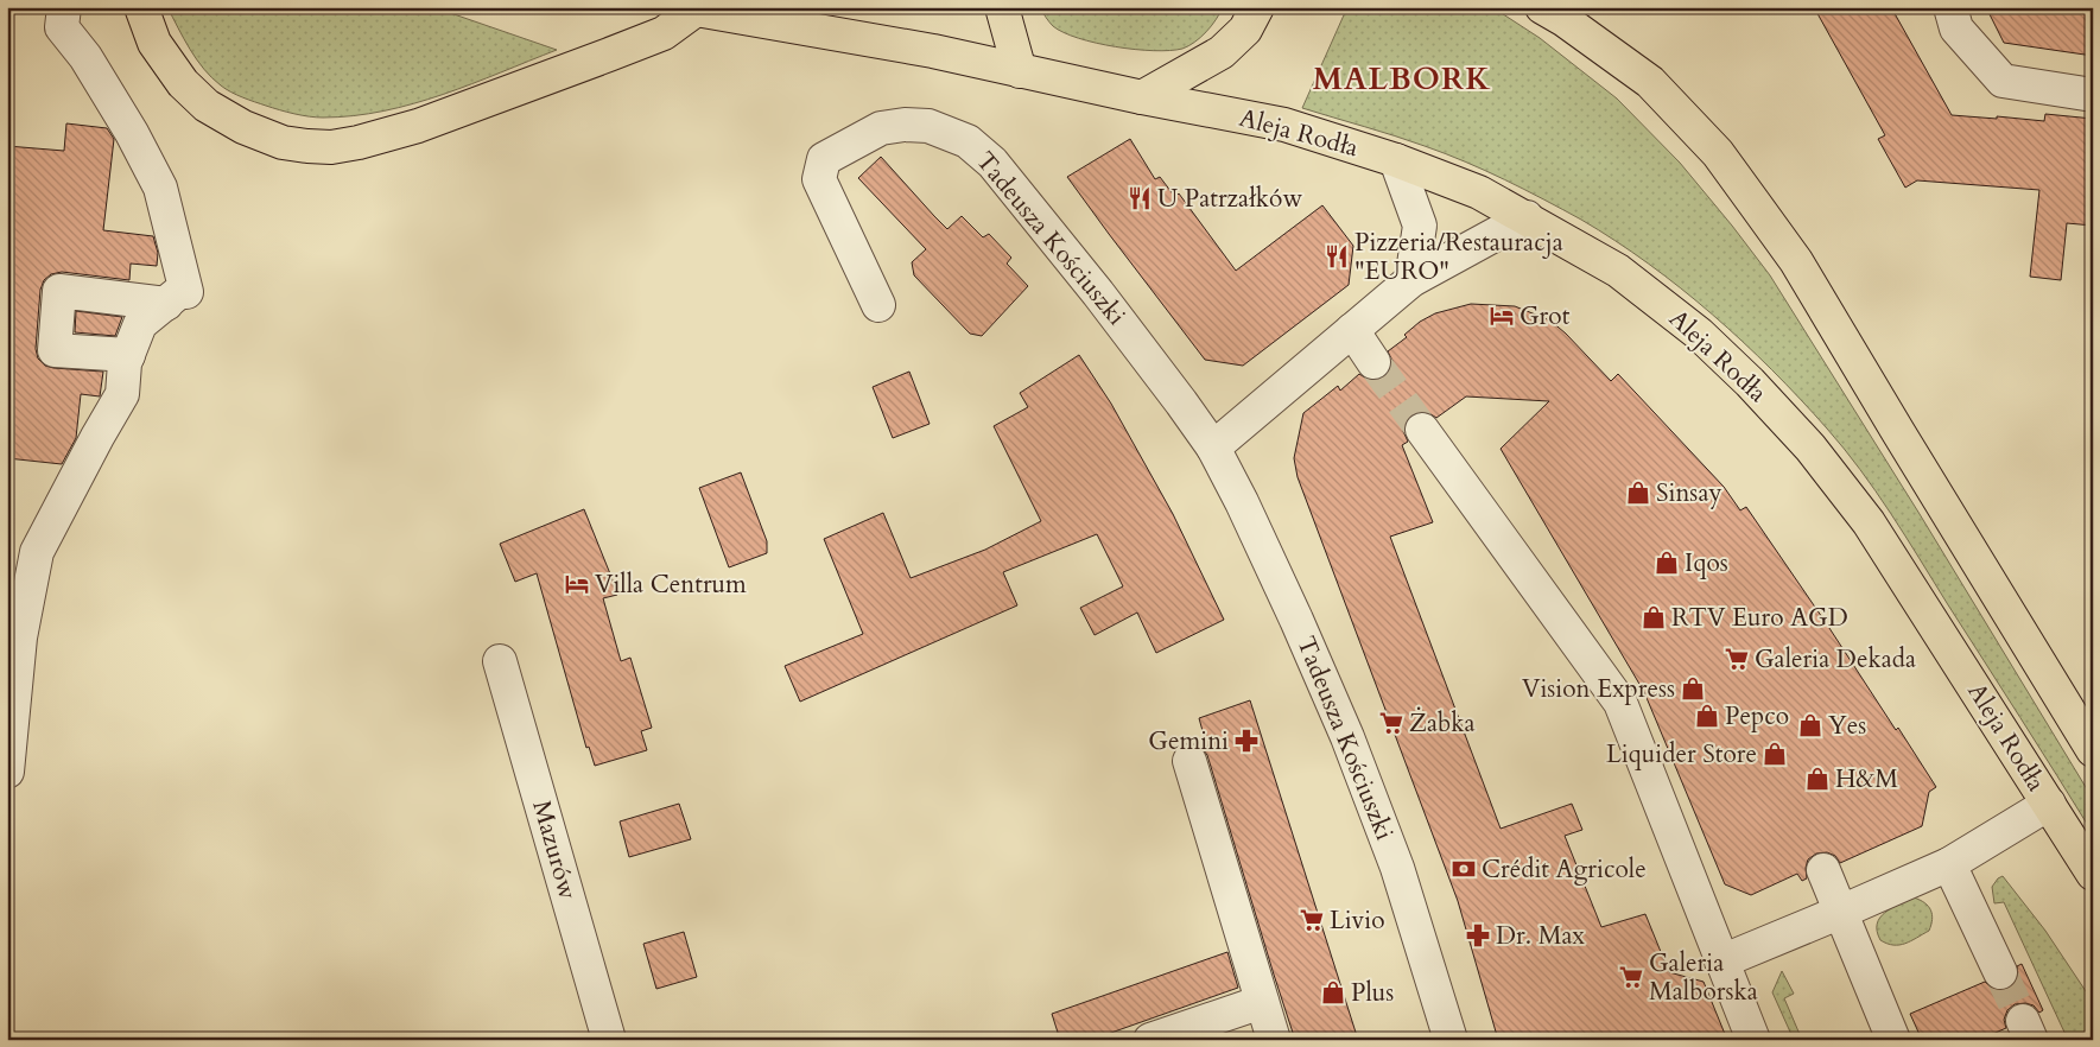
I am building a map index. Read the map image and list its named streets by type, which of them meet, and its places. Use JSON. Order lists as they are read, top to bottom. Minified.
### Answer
{"streets":{"main road":["Aleja Rodła"],"street":["Tadeusza Kościuszki","Mazurów"]},"districts":["MALBORK"],"places":{"restaurant":["U Patrzałków","Pizzeria/Restauracja \"EURO\""],"hotel":["Grot","Villa Centrum"],"shop":["Sinsay","Iqos","RTV Euro AGD","Vision Express","Pepco","Yes","Liquider Store","H&M","Plus"],"supermarket":["Galeria Dekada","Żabka","Livio","Galeria Malborska"],"pharmacy":["Gemini","Dr. Max"],"bank":["Crédit Agricole"]}}
